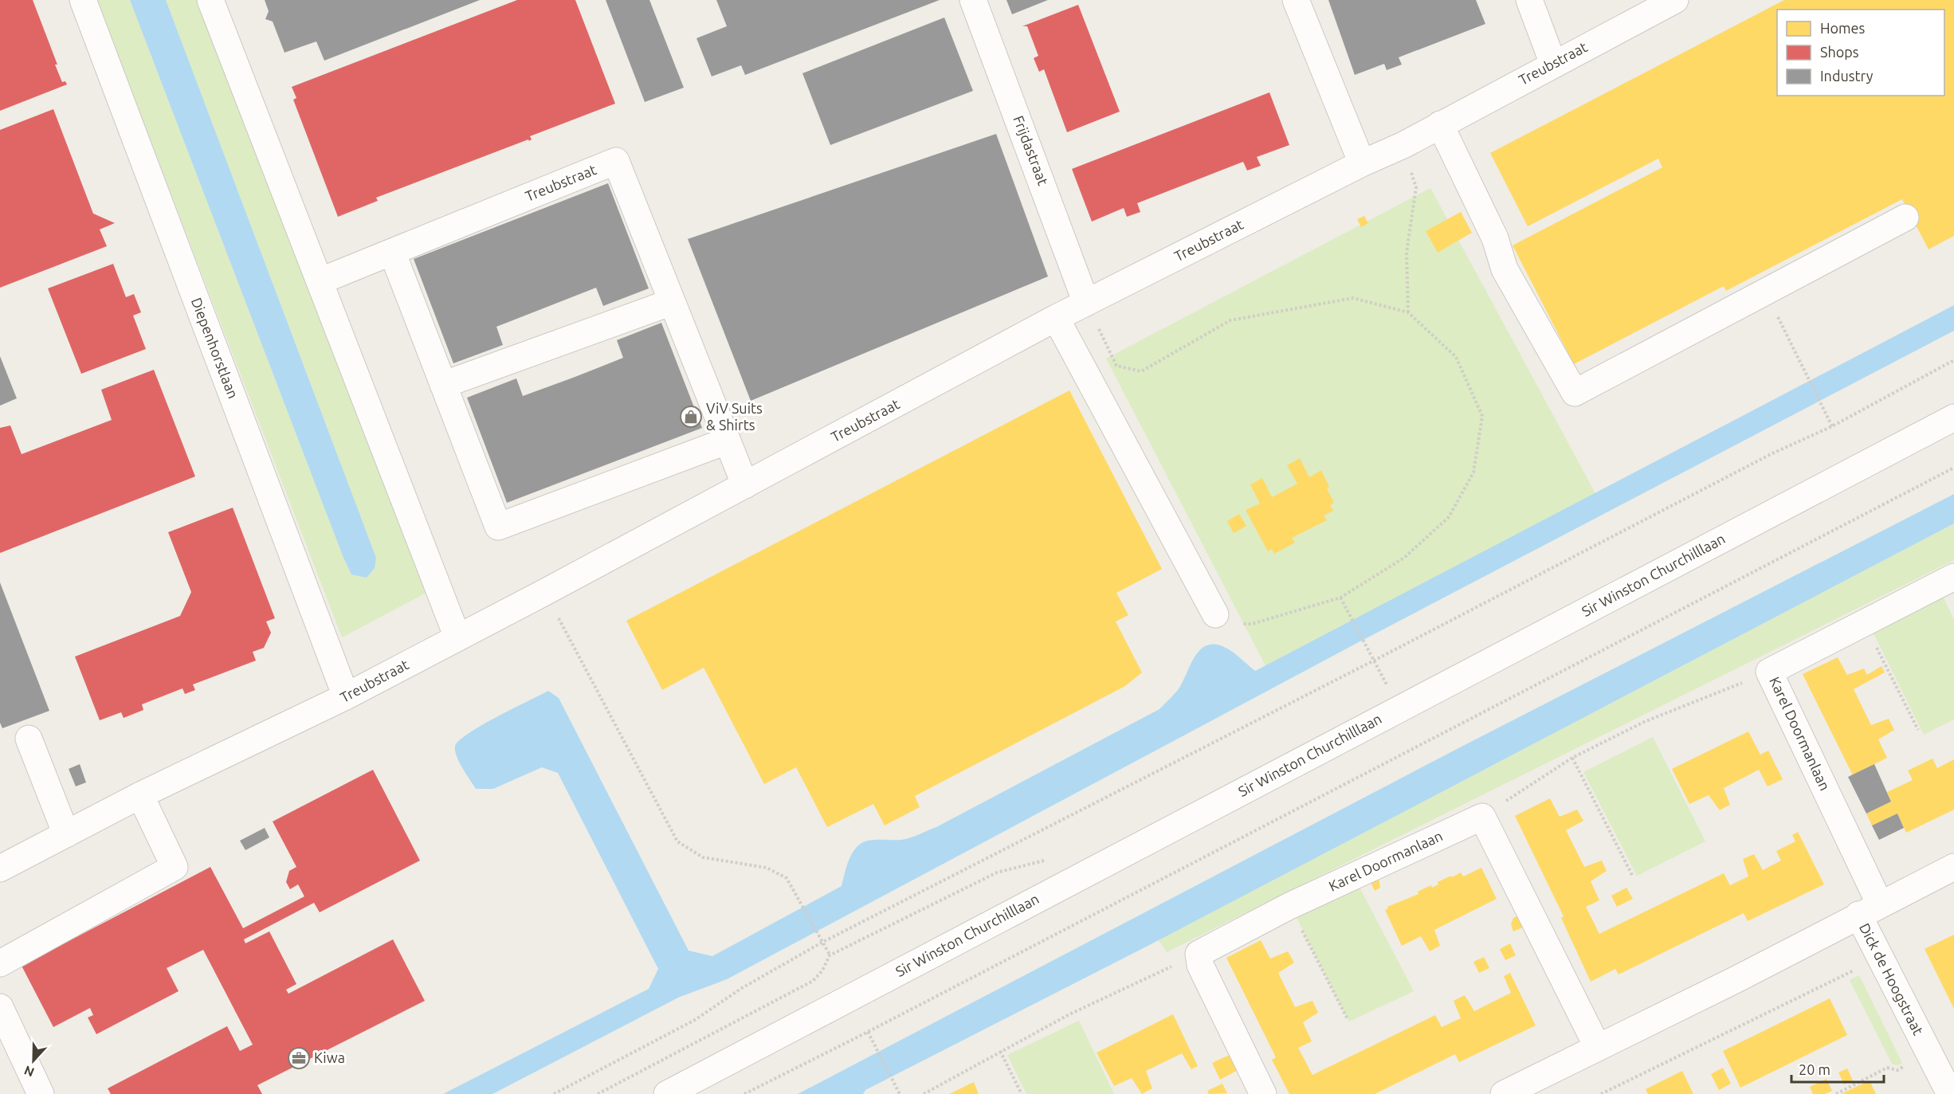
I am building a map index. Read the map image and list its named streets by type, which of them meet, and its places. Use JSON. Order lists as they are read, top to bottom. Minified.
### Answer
{"streets":{"street":["Treubstraat","Frijdastraat","Diepenhorstlaan","Sir Winston Churchilllaan","Karel Doormanlaan","Dick de Hoogstraat"]},"crossings":[["Treubstraat","Frijdastraat"],["Treubstraat","Diepenhorstlaan"],["Karel Doormanlaan","Dick de Hoogstraat"]],"places":{"shop":["ViV Suits & Shirts"],"office":["Kiwa"]},"legend":["Homes","Shops","Industry"],"scale_bar":"20 m","north":"bottom"}
